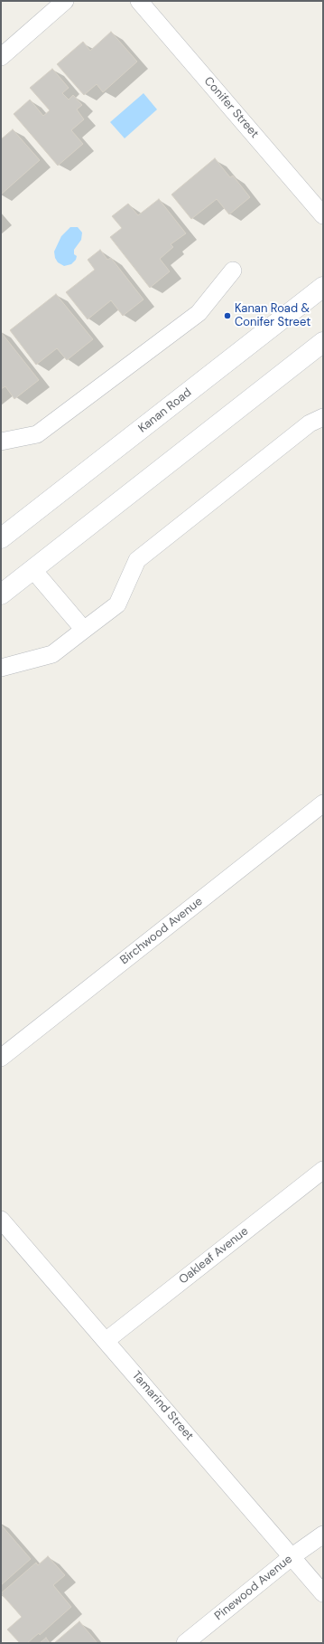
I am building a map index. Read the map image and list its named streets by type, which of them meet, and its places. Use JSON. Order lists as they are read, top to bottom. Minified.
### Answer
{"streets":{"main road":["Kanan Road"],"street":["Conifer Street","Birchwood Avenue","Oakleaf Avenue","Tamarind Street","Pinewood Avenue"]},"crossings":[["Oakleaf Avenue","Tamarind Street"],["Tamarind Street","Pinewood Avenue"]],"places":["Kanan Road & Conifer Street"]}
